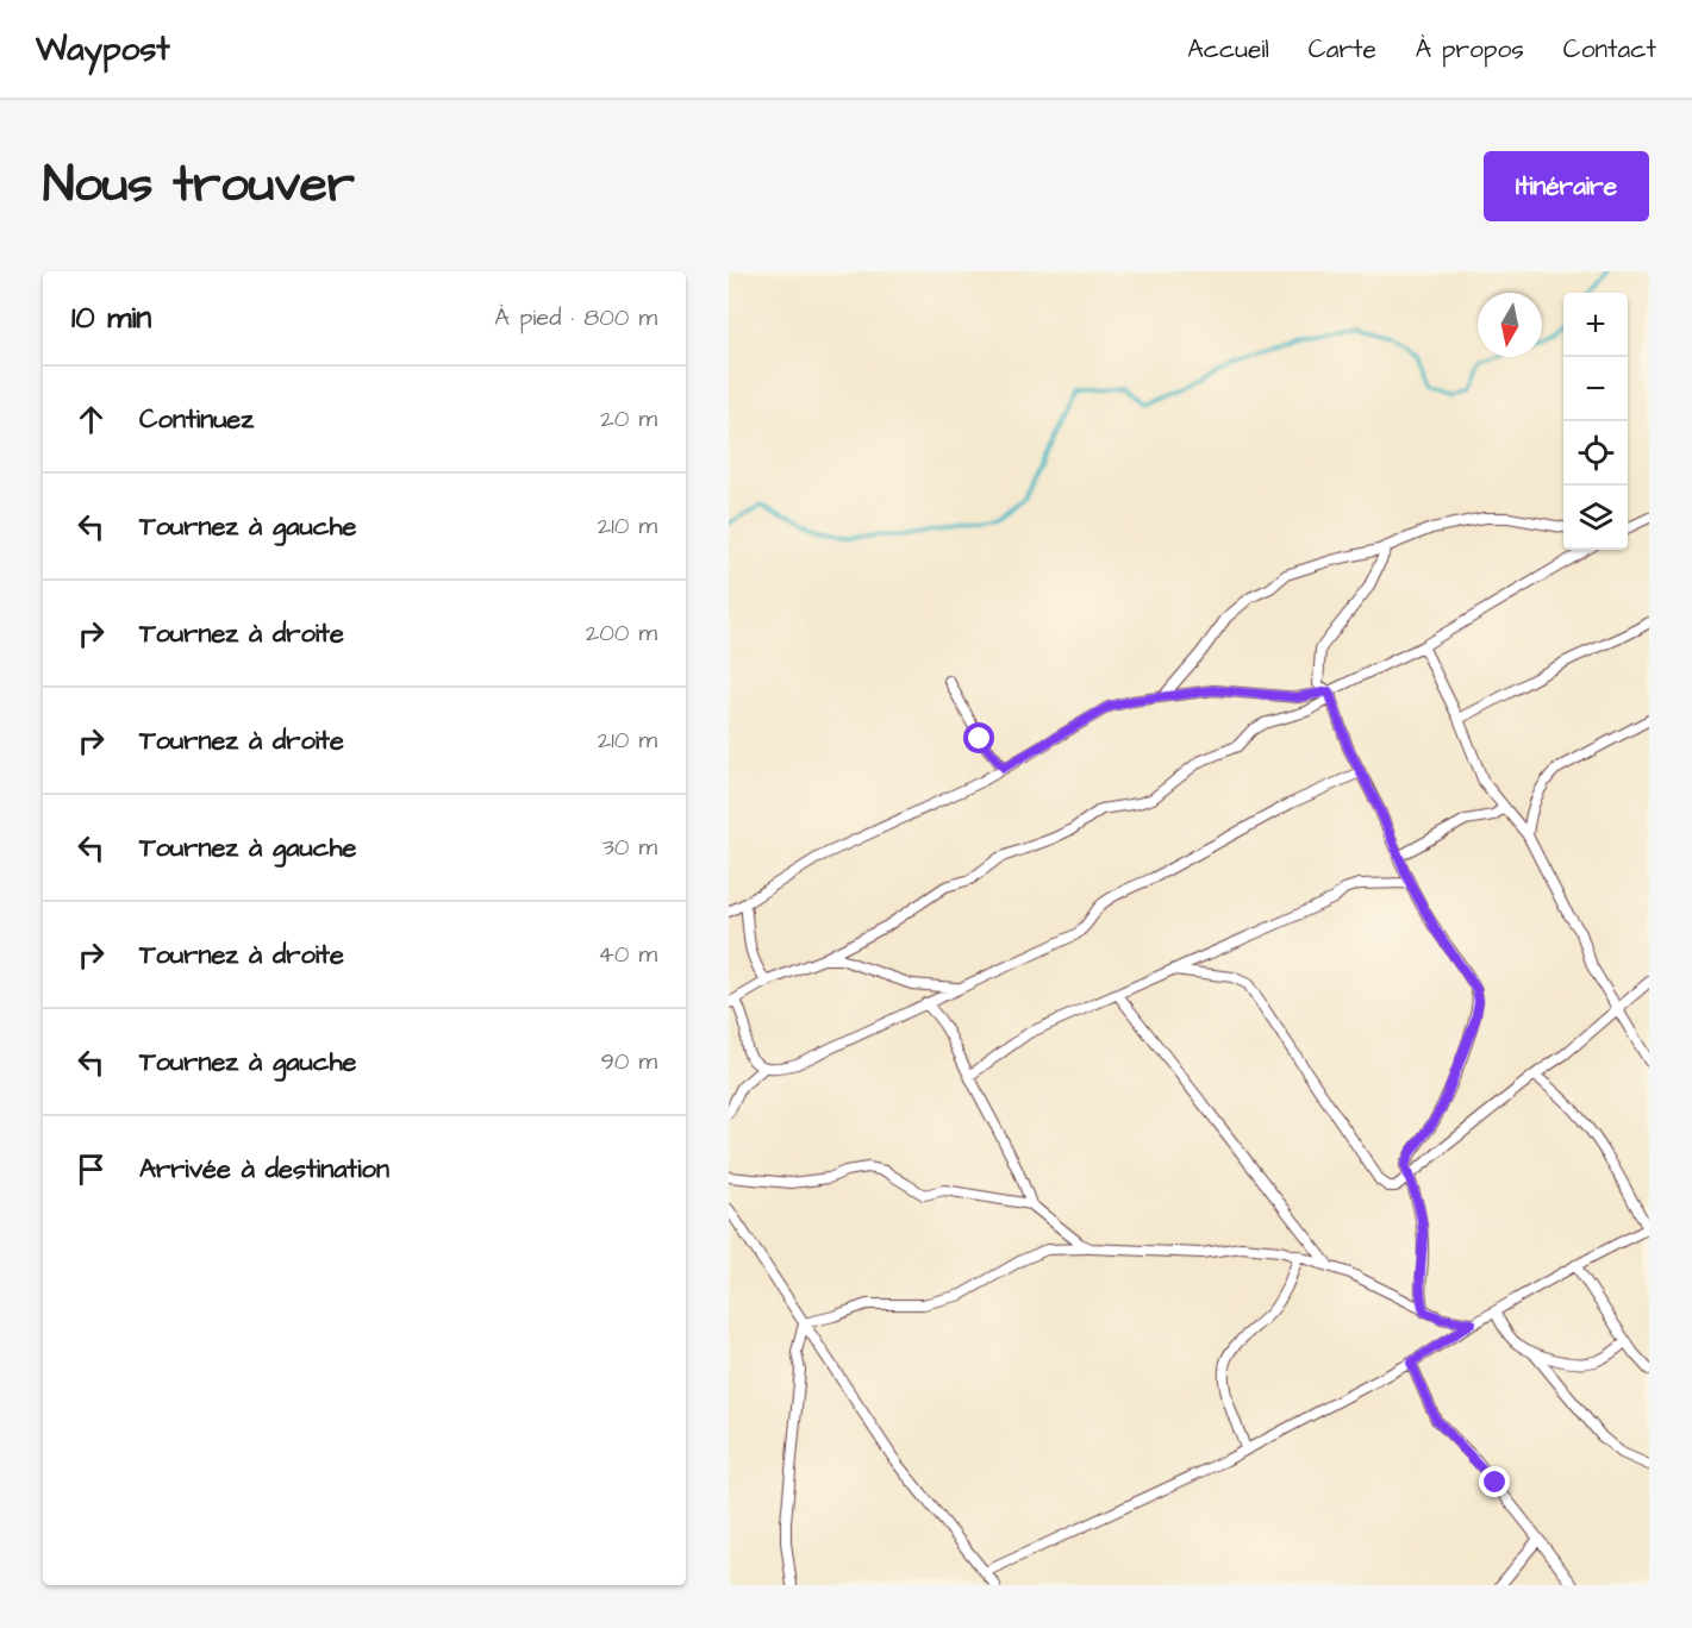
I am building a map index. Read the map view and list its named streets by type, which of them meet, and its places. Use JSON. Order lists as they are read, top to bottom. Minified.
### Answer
{"north":"bottom","page":{"header":"Waypost","nav":["Accueil","Carte","À propos","Contact"],"title":"Nous trouver","buttons":"Itinéraire","heading":["10 min","À pied · 800 m"],"map_buttons":["+","−"],"list":[["Continuez","20 m"],["Tournez à gauche","210 m"],["Tournez à droite","200 m"],["Tournez à droite","210 m"],["Tournez à gauche","30 m"],["Tournez à droite","40 m"],["Tournez à gauche","90 m"],"Arrivée à destination"]}}
